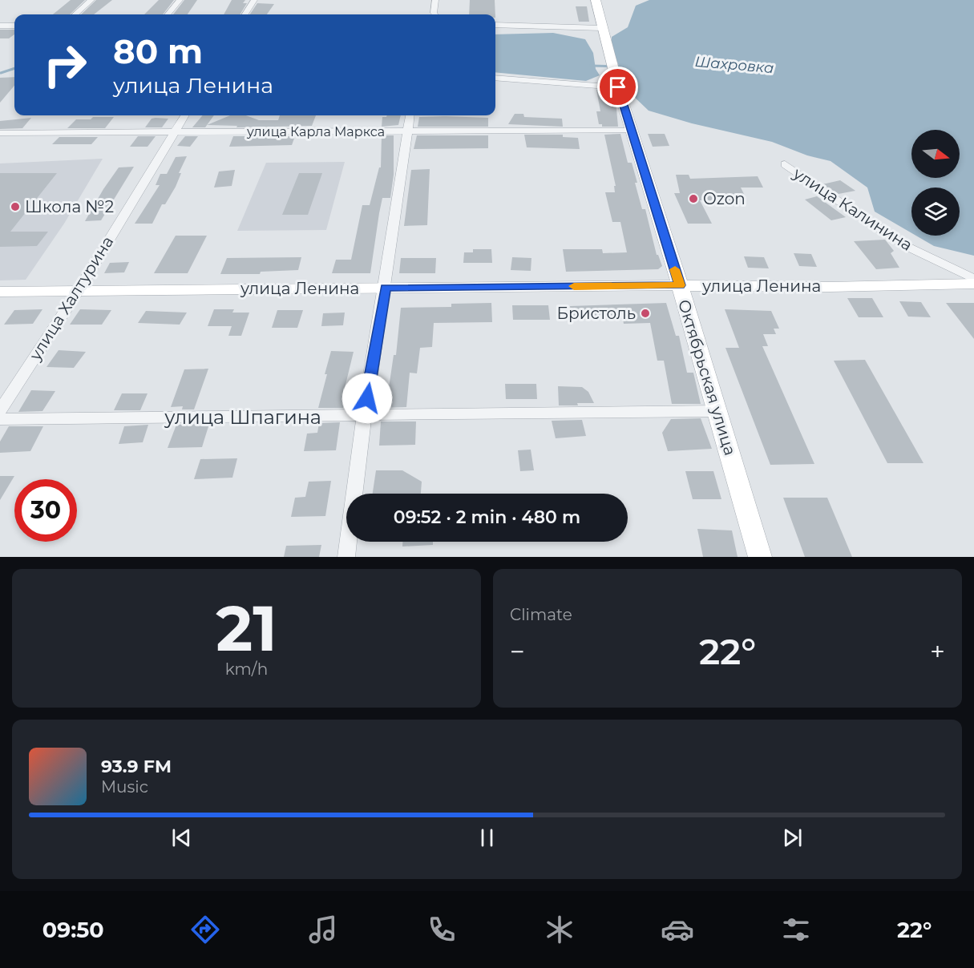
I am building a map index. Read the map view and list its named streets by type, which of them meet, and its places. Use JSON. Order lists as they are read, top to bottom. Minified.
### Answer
{"streets":{"street":["улица Карла Маркса","улица Калинина","улица Ленина","улица Халтурина","Октябрьская улица","улица Шпагина"]},"crossings":[["улица Карла Маркса","улица Халтурина"],["улица Карла Маркса","Октябрьская улица"],["улица Ленина","улица Халтурина"],["улица Ленина","Октябрьская улица"],["Октябрьская улица","улица Шпагина"]],"water":["Шахровка"],"places":["Ozon","Школа №2","Бристоль"],"north":"right","page":{"turn":["80 m","улица Ленина"],"limit":"30","trip":"09:52 · 2 min · 480 m","tile":[["21","km/h"],"Climate"],"heat":["−","22°","+"],"song":["93.9 FM","Music"],"tabs":["09:50","22°"]}}
